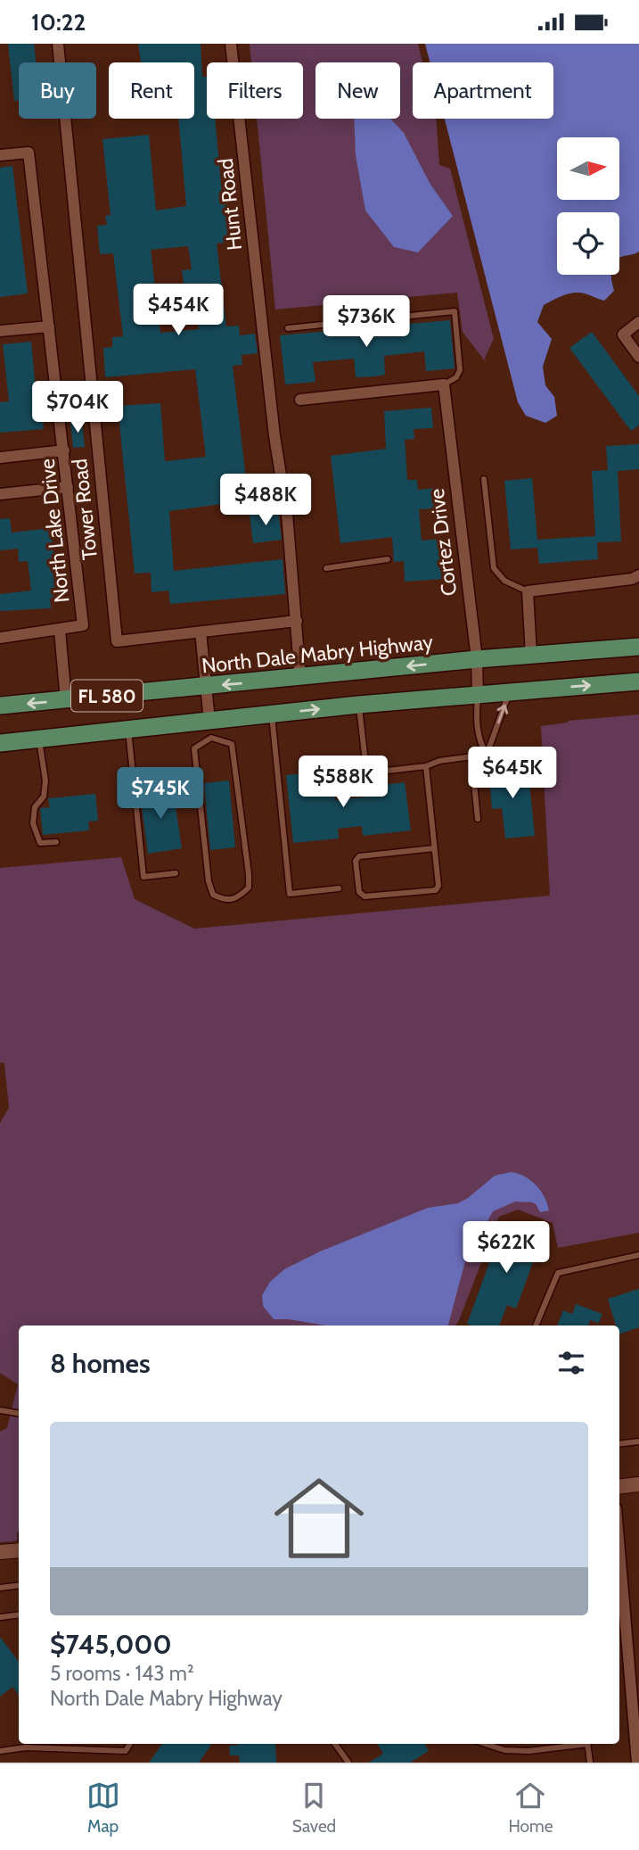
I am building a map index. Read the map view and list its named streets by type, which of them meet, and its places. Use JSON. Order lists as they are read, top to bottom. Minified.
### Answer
{"streets":{"main road":["North Dale Mabry Highway","FL 580"],"street":["Hunt Road","Tower Road","North Lake Drive","Cortez Drive"]},"crossings":[["Hunt Road","Tower Road"],["Hunt Road","North Dale Mabry Highway"],["North Lake Drive","North Dale Mabry Highway"],["Cortez Drive","North Dale Mabry Highway"],["Cortez Drive","FL 580"]],"north":"right","page":{"status":"10:22","chip":["Buy","Rent","Filters","New","Apartment"],"price":["$454K","$736K","$704K","$488K","$645K","$588K","$745K","$622K"],"heading":"8 homes","list":[{"name":"$745,000","note":"5 rooms · 143 m² · North Dale Mabry Highway"}],"tabs":["Map","Saved","Home"]}}
